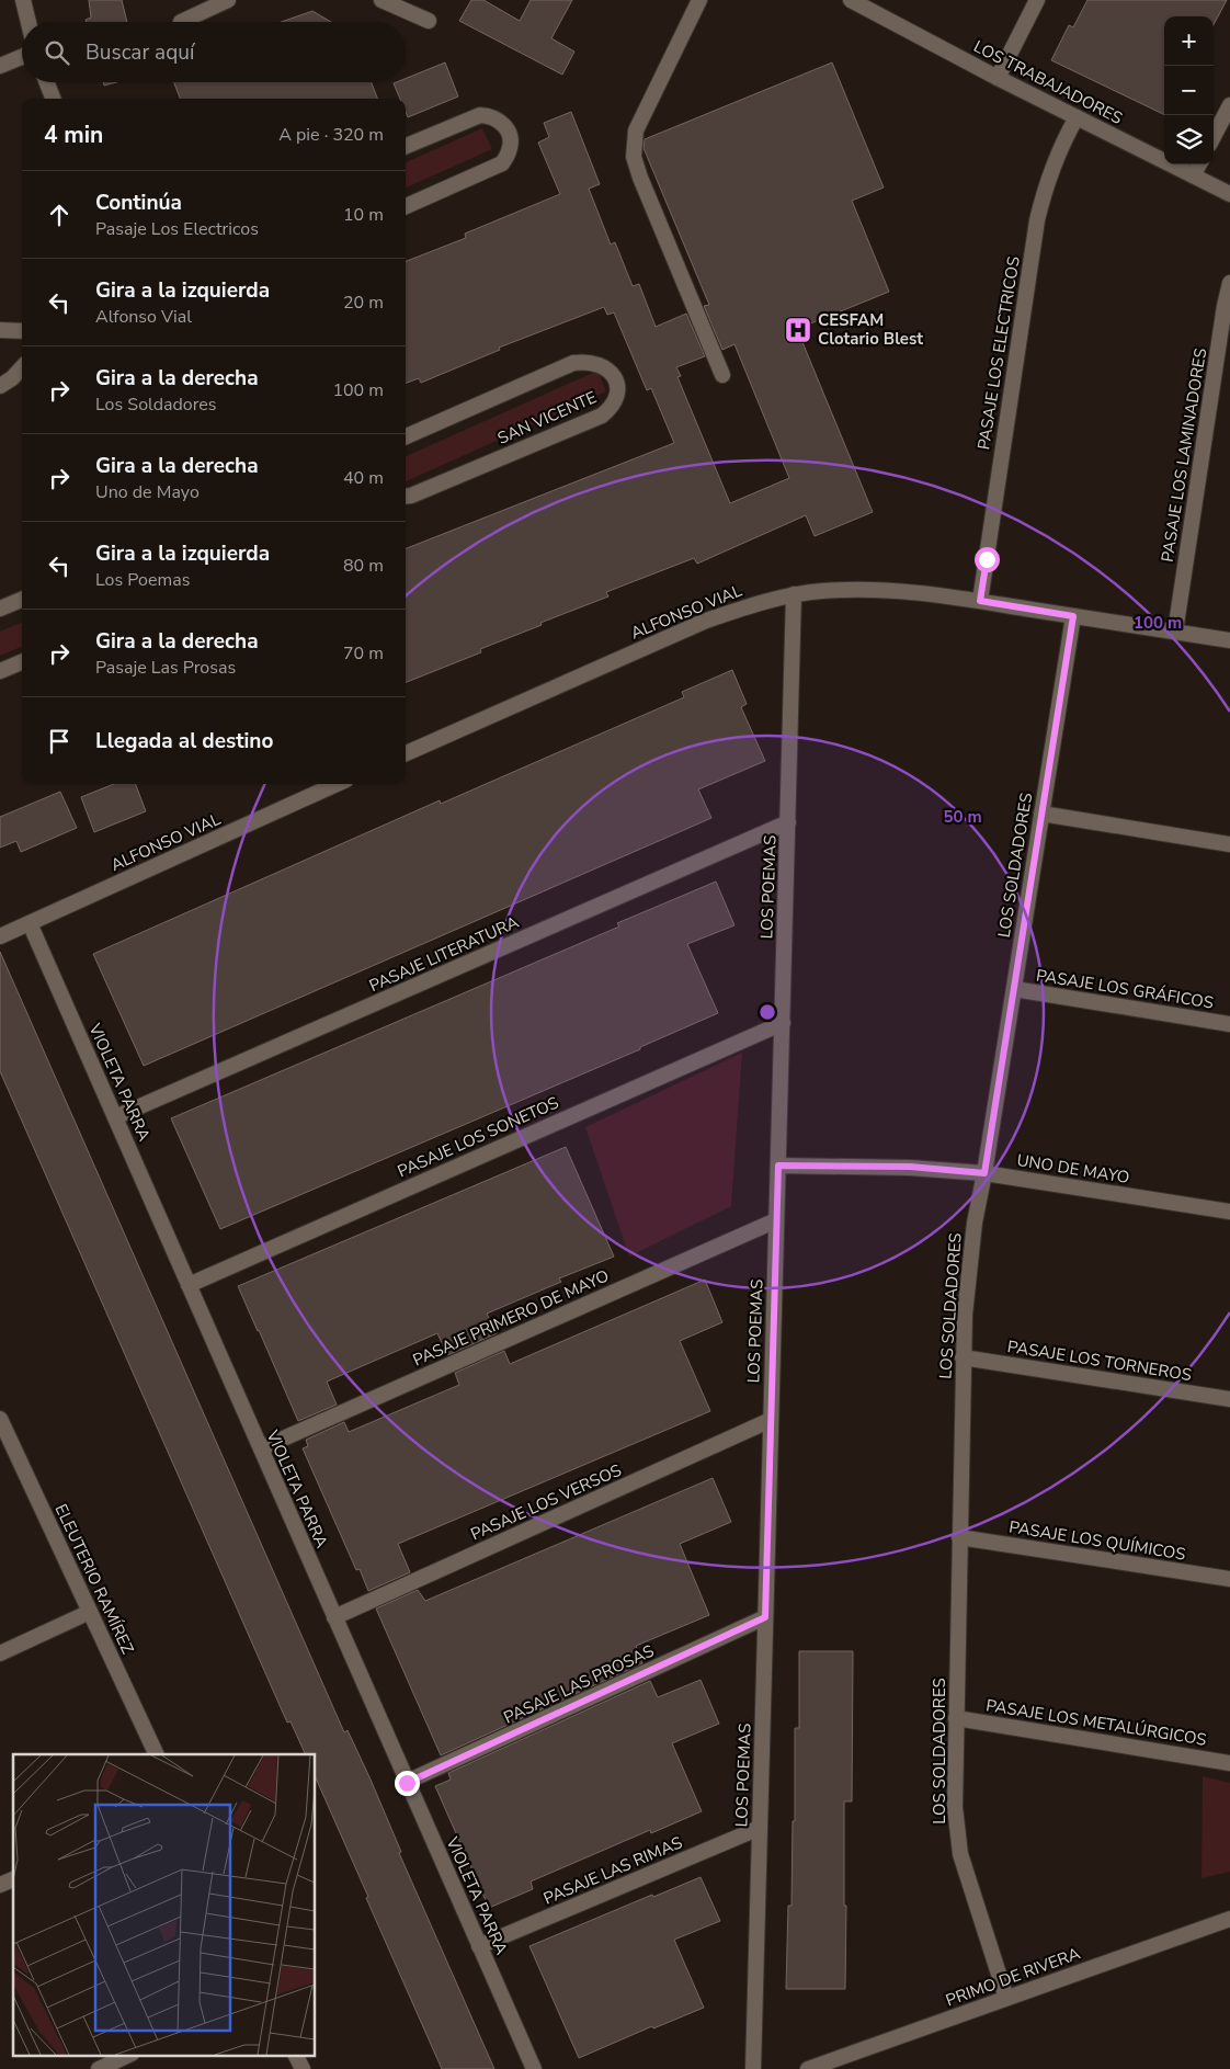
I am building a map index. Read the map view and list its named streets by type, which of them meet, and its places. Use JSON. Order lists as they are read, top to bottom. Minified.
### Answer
{"streets":{"street":["LOS TRABAJADORES","PASAJE LOS ELECTRICOS","SAN VICENTE","PASAJE LOS LAMINADORES","ALFONSO VIAL","LOS SOLDADORES","LOS POEMAS","PASAJE LITERATURA","PASAJE LOS GRÁFICOS","VIOLETA PARRA","PASAJE LOS SONETOS","UNO DE MAYO","PASAJE PRIMERO DE MAYO","PASAJE LOS TORNEROS","PASAJE LOS VERSOS","PASAJE LOS QUÍMICOS","ELEUTERIO RAMÍREZ","PASAJE LAS PROSAS","PASAJE LOS METALÚRGICOS","PASAJE LAS RIMAS","PRIMO DE RIVERA"]},"crossings":[["LOS TRABAJADORES","PASAJE LOS ELECTRICOS"],["PASAJE LOS ELECTRICOS","ALFONSO VIAL"],["PASAJE LOS LAMINADORES","ALFONSO VIAL"],["ALFONSO VIAL","LOS SOLDADORES"],["ALFONSO VIAL","LOS POEMAS"],["ALFONSO VIAL","VIOLETA PARRA"],["LOS SOLDADORES","PASAJE LOS GRÁFICOS"],["LOS SOLDADORES","UNO DE MAYO"],["LOS SOLDADORES","PASAJE LOS TORNEROS"],["LOS SOLDADORES","PASAJE LOS QUÍMICOS"],["LOS SOLDADORES","PASAJE LOS METALÚRGICOS"],["LOS SOLDADORES","PRIMO DE RIVERA"],["LOS POEMAS","PASAJE LITERATURA"],["LOS POEMAS","PASAJE LOS SONETOS"],["LOS POEMAS","UNO DE MAYO"],["LOS POEMAS","PASAJE PRIMERO DE MAYO"],["LOS POEMAS","PASAJE LOS VERSOS"],["LOS POEMAS","PASAJE LAS PROSAS"],["LOS POEMAS","PASAJE LAS RIMAS"],["PASAJE LITERATURA","VIOLETA PARRA"],["VIOLETA PARRA","PASAJE LOS SONETOS"],["VIOLETA PARRA","PASAJE PRIMERO DE MAYO"],["VIOLETA PARRA","PASAJE LOS VERSOS"],["VIOLETA PARRA","PASAJE LAS PROSAS"],["VIOLETA PARRA","PASAJE LAS RIMAS"]],"places":{"hospital":["CESFAM Clotario Blest"]},"page":{"map_buttons":["+","−"],"search":"Buscar aquí","heading":["4 min","A pie · 320 m"],"list":[["Continúa","Pasaje Los Electricos","10 m"],["Gira a la izquierda","Alfonso Vial","20 m"],["Gira a la derecha","Los Soldadores","100 m"],["Gira a la derecha","Uno de Mayo","40 m"],["Gira a la izquierda","Los Poemas","80 m"],["Gira a la derecha","Pasaje Las Prosas","70 m"],"Llegada al destino"]},"rings":["100 m","50 m"]}
